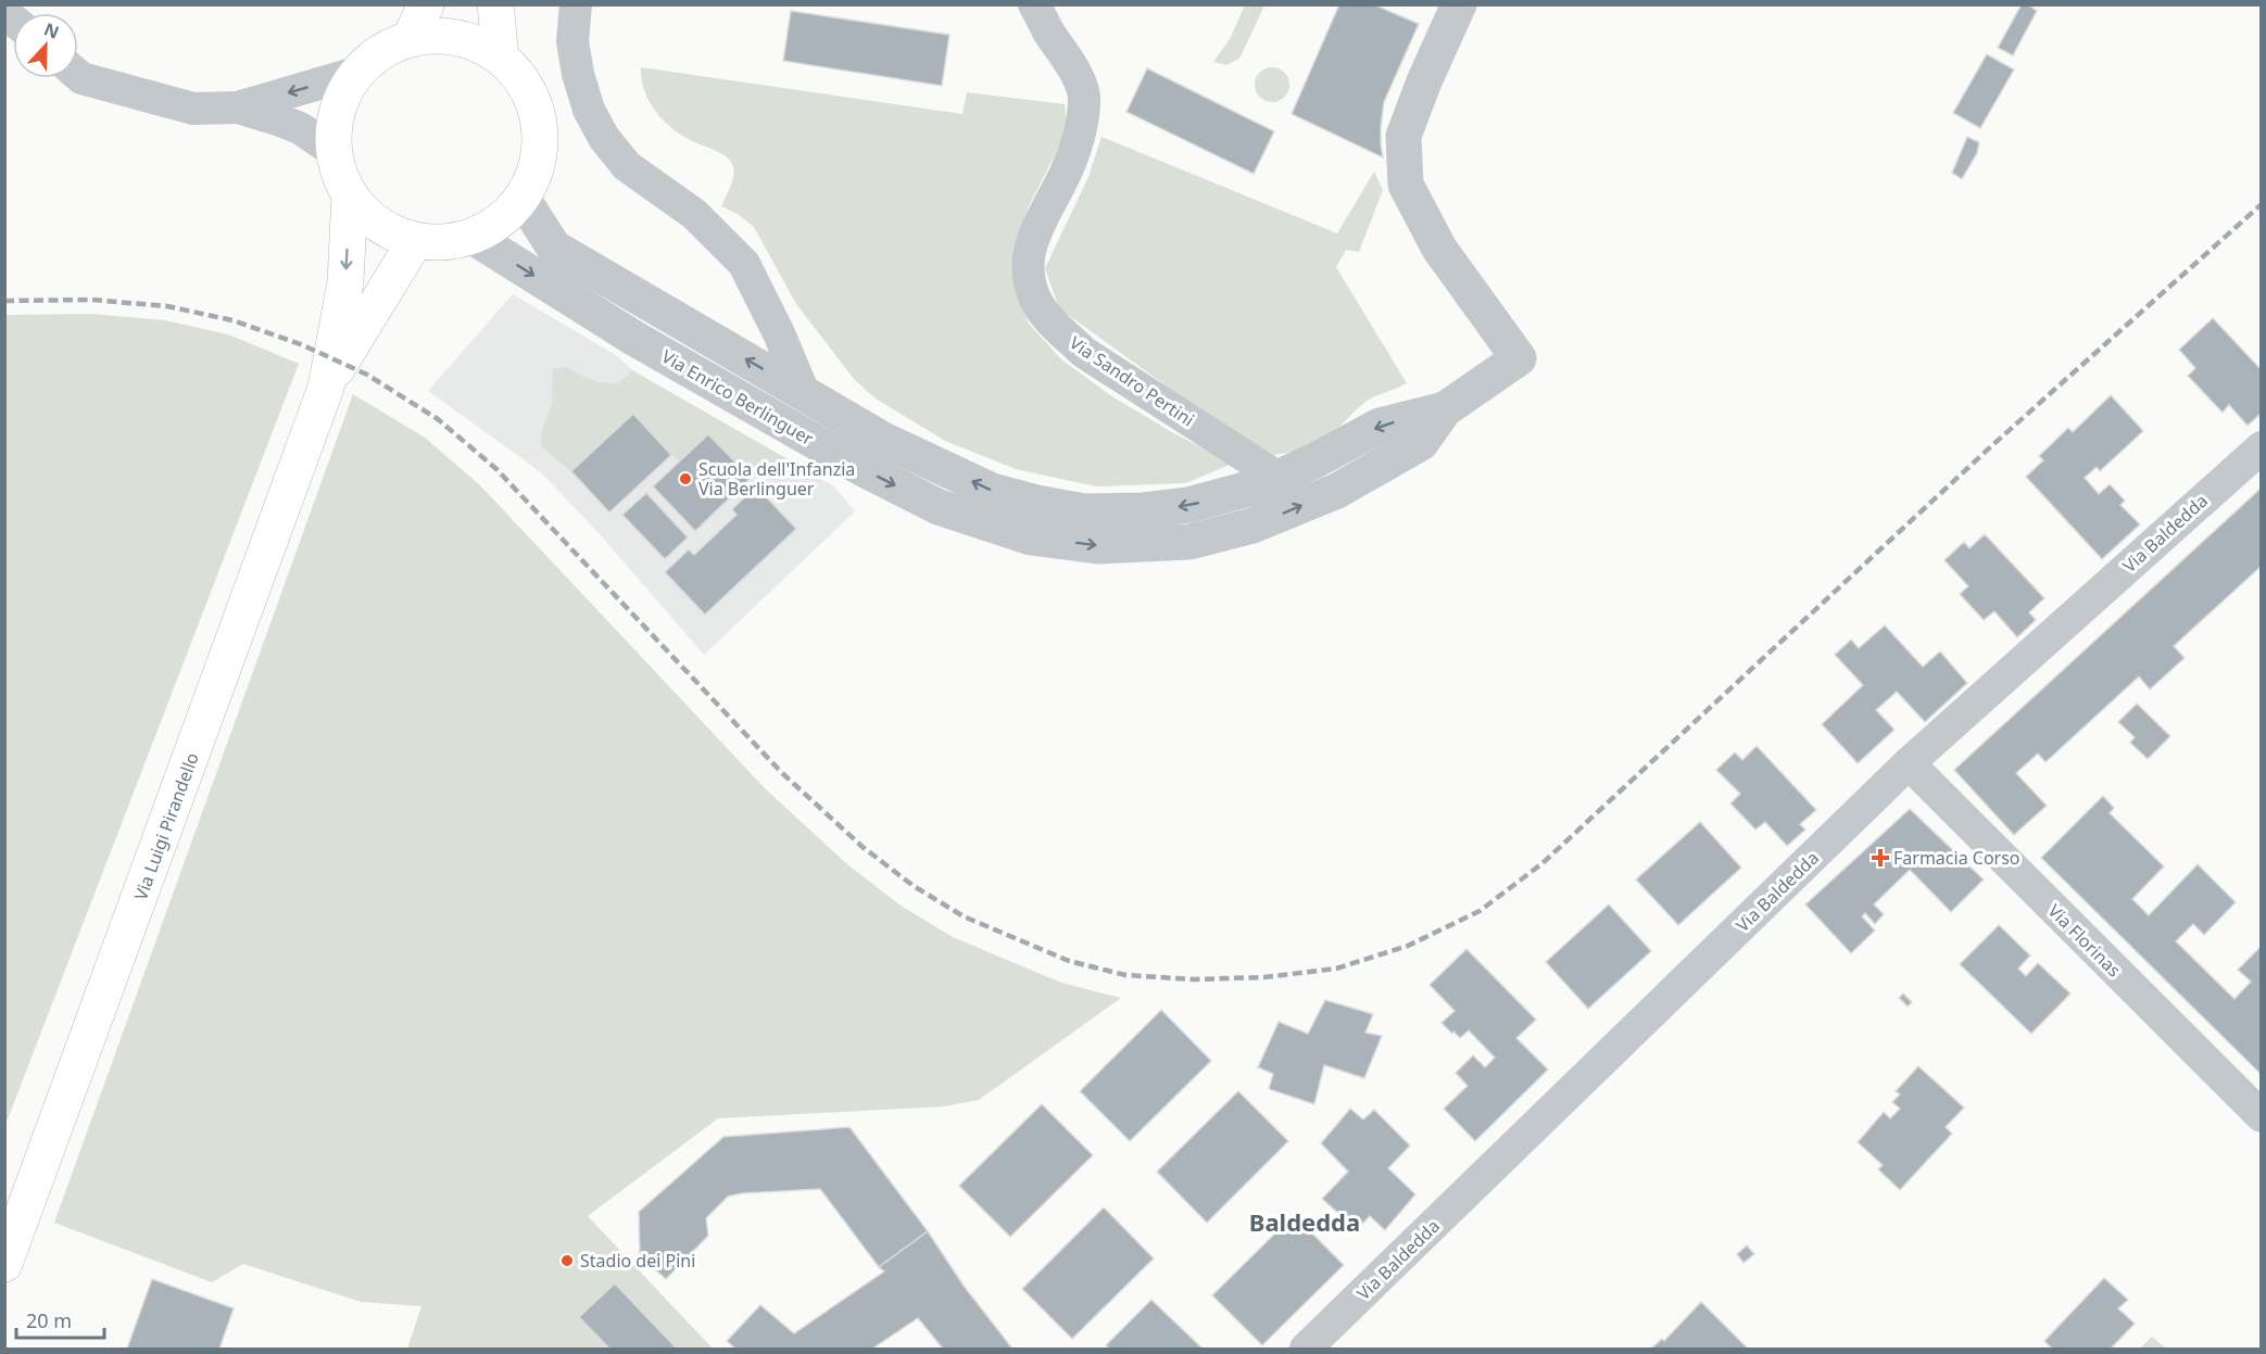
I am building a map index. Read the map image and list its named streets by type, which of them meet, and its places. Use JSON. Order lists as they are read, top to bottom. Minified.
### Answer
{"streets":{"main road":["Via Luigi Pirandello"],"street":["Via Sandro Pertini","Via Enrico Berlinguer","Via Baldedda","Via Florinas"]},"crossings":[["Via Sandro Pertini","Via Enrico Berlinguer"],["Via Enrico Berlinguer","Via Luigi Pirandello"],["Via Baldedda","Via Florinas"]],"districts":["Baldedda"],"places":{"other":["Scuola dell'Infanzia Via Berlinguer","Stadio dei Pini"],"health":["Farmacia Corso"]},"scale_bar":"20 m","north":"top"}
